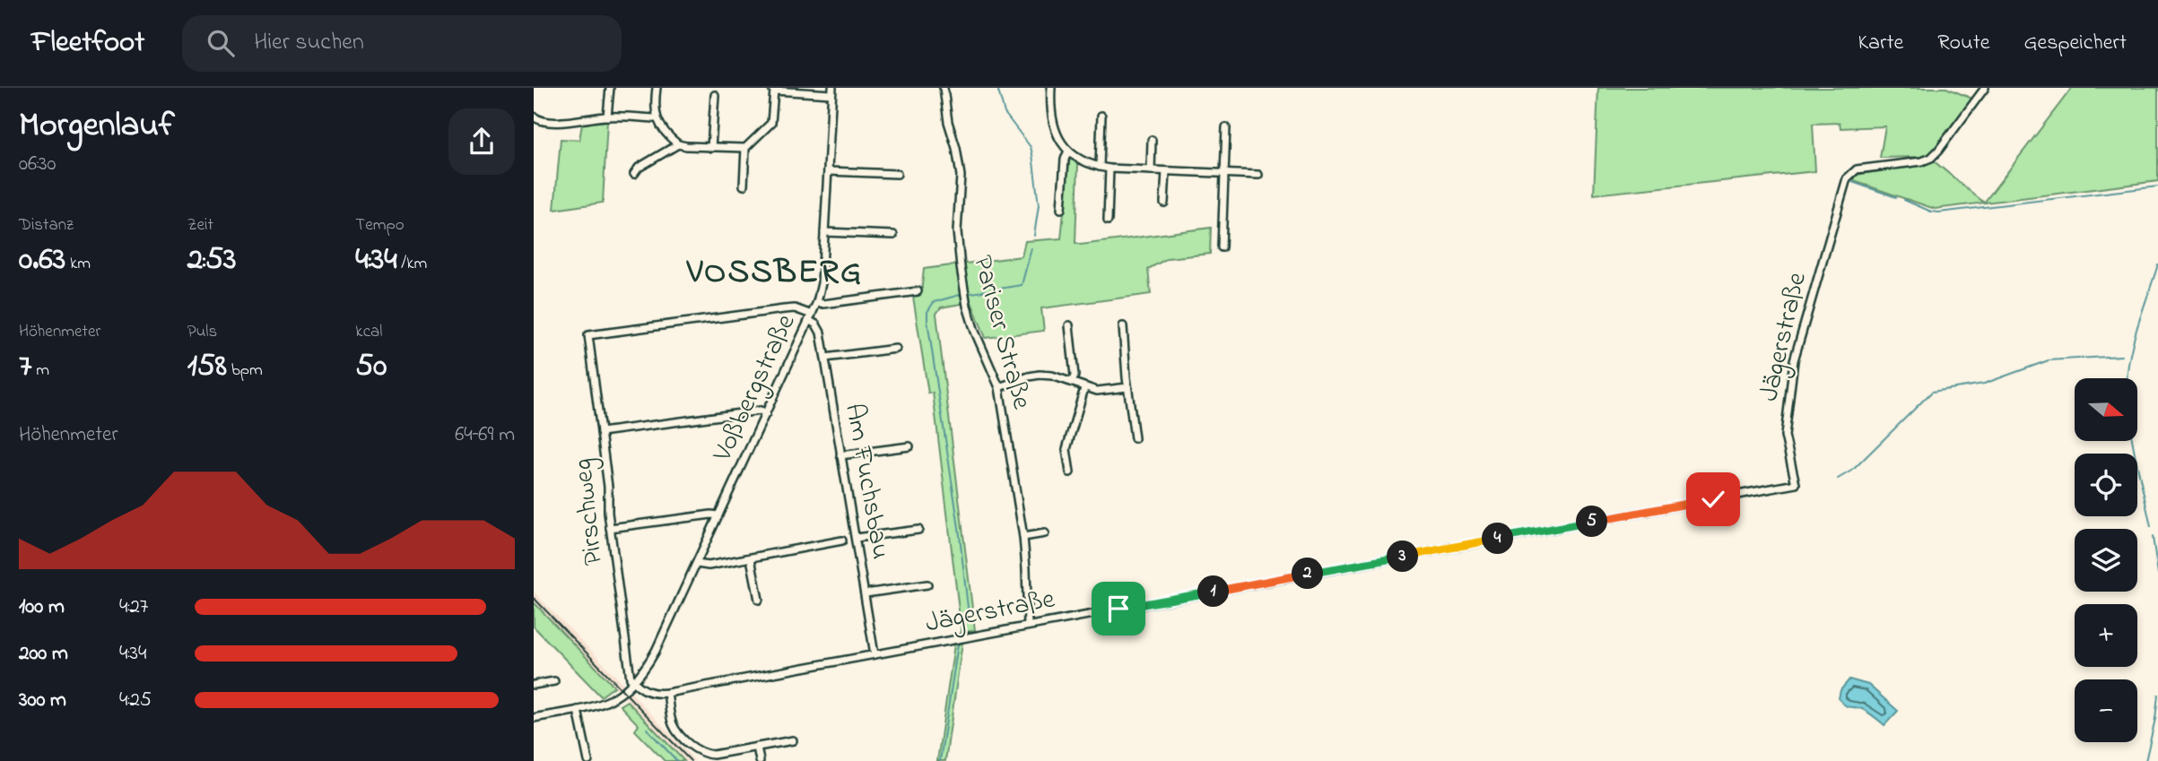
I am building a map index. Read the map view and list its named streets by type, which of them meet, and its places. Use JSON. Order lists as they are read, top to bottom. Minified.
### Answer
{"streets":{"street":["Pariser Straße","Jägerstraße","Voßbergstraße","Am Fuchsbau","Pirschweg"]},"crossings":[["Pariser Straße","Jägerstraße"],["Jägerstraße","Voßbergstraße"],["Jägerstraße","Am Fuchsbau"],["Jägerstraße","Pirschweg"],["Voßbergstraße","Am Fuchsbau"],["Voßbergstraße","Pirschweg"],["Am Fuchsbau","Pirschweg"]],"districts":["VOSSBERG"],"north":"right","page":{"header":"Fleetfoot","search":"Hier suchen","nav":["Karte","Route","Gespeichert"],"heading":["Morgenlauf","06:30"],"stats":[["Distanz","0.63 km"],["Zeit","2:53"],["Tempo","4:34 /km"],["Höhenmeter","7 m"],["Puls","158 bpm"],["kcal","50"]],"map_buttons":["+","−"],"chart":["Höhenmeter","64–69 m"],"pins":["5","4","3","2","1"],"list":[{"name":"100 m","note":"4:27"},{"name":"200 m","note":"4:34"},{"name":"300 m","note":"4:25"}]}}
